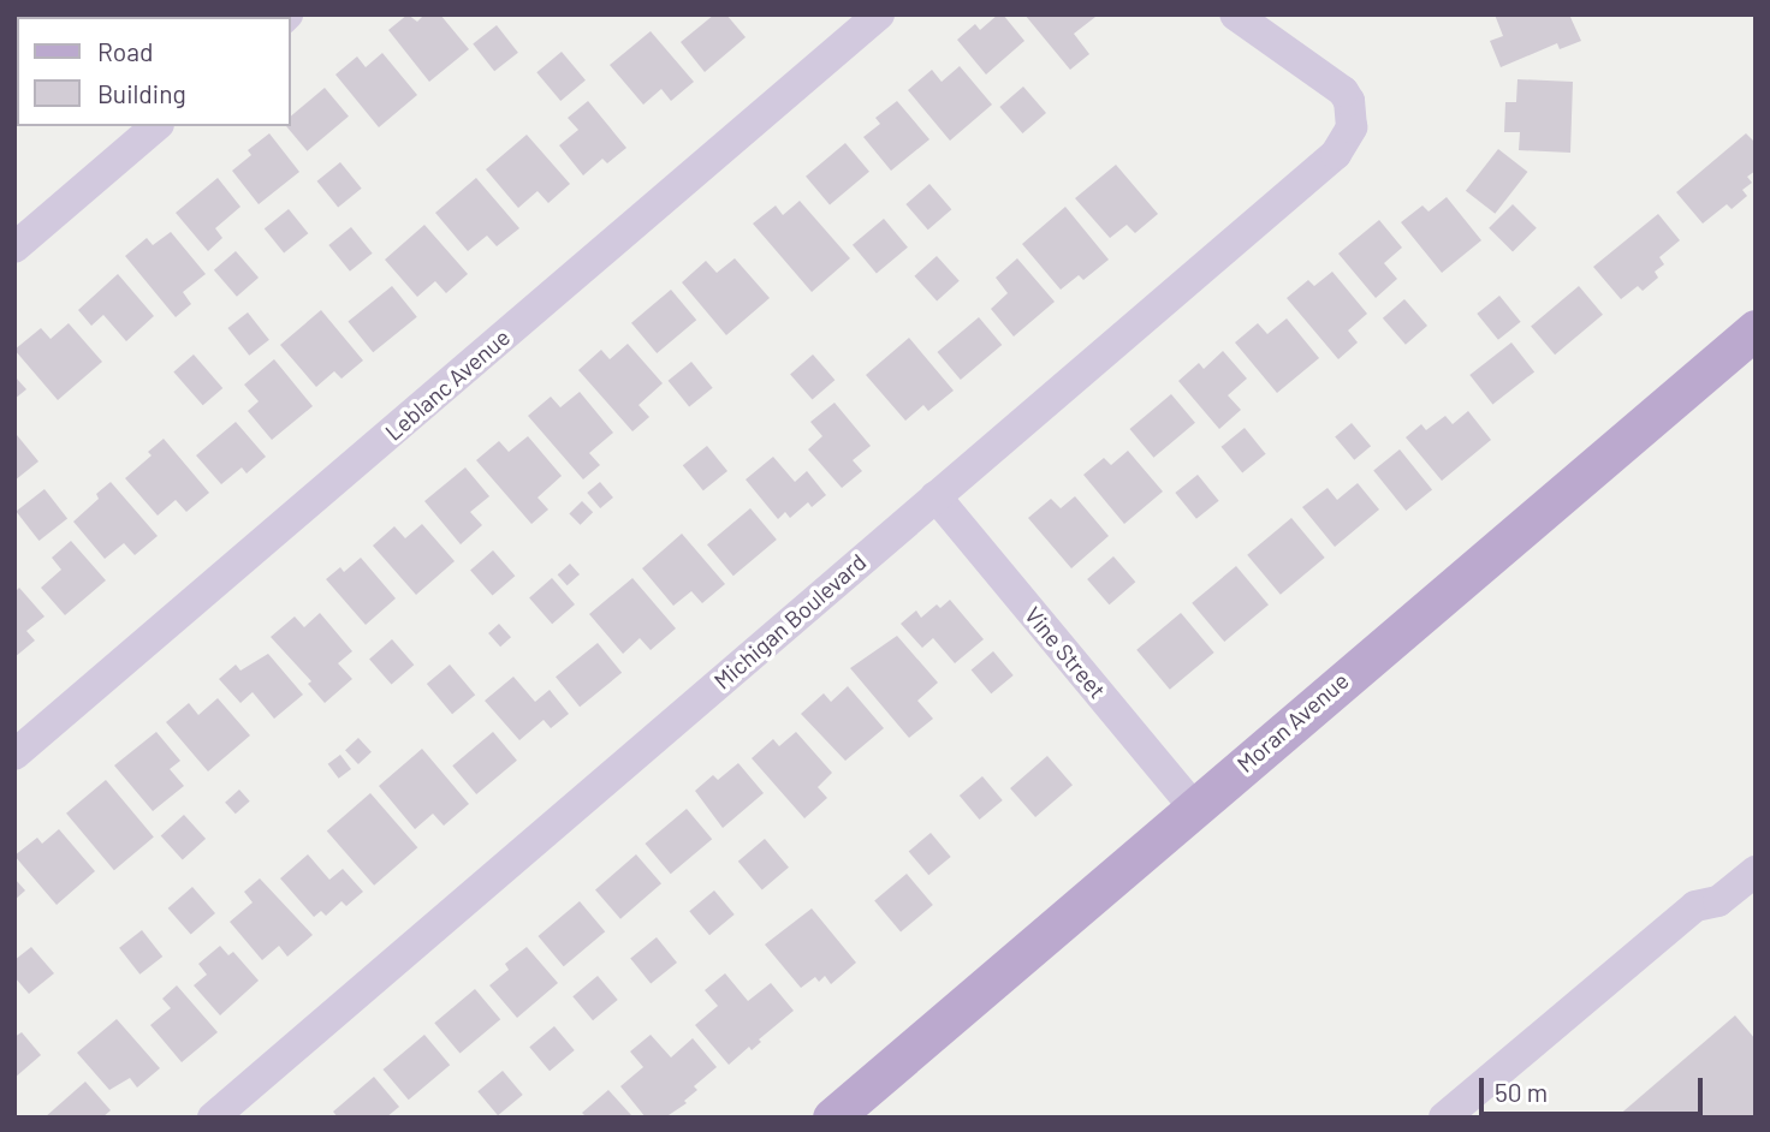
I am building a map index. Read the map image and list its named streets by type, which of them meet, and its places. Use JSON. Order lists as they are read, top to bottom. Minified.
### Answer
{"streets":{"main road":["Moran Avenue"],"street":["Leblanc Avenue","Michigan Boulevard","Vine Street"]},"crossings":[["Michigan Boulevard","Vine Street"],["Vine Street","Moran Avenue"]],"legend":["Road","Building"],"scale_bar":"50 m"}
